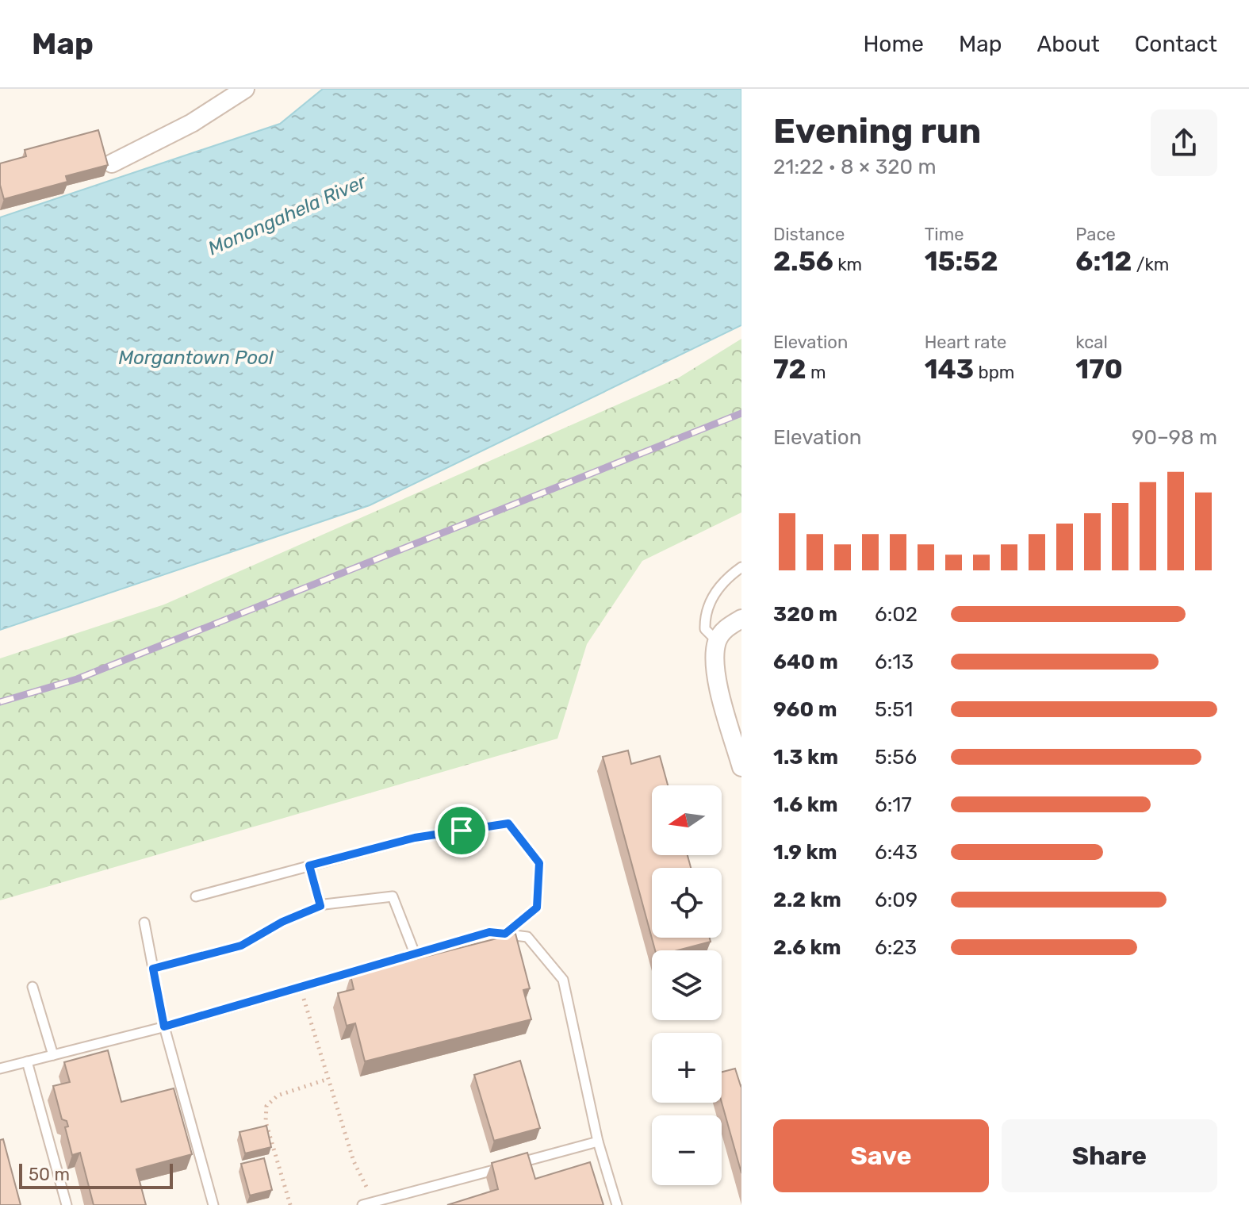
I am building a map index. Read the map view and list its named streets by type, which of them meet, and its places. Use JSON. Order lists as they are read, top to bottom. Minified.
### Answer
{"water":["Monongahela River","Morgantown Pool"],"scale_bar":"50 m","north":"left","page":{"header":"Map","nav":["Home","Map","About","Contact"],"heading":["Evening run","21:22 · 8 × 320 m"],"stats":[["Distance","2.56 km"],["Time","15:52"],["Pace","6:12 /km"],["Elevation","72 m"],["Heart rate","143 bpm"],["kcal","170"]],"chart":["Elevation","90–98 m"],"list":[{"name":"320 m","note":"6:02"},{"name":"640 m","note":"6:13"},{"name":"960 m","note":"5:51"},{"name":"1.3 km","note":"5:56"},{"name":"1.6 km","note":"6:17"},{"name":"1.9 km","note":"6:43"},{"name":"2.2 km","note":"6:09"},{"name":"2.6 km","note":"6:23"}],"map_buttons":["+","−"],"buttons":["Save","Share"],"scale":"50 m"}}
